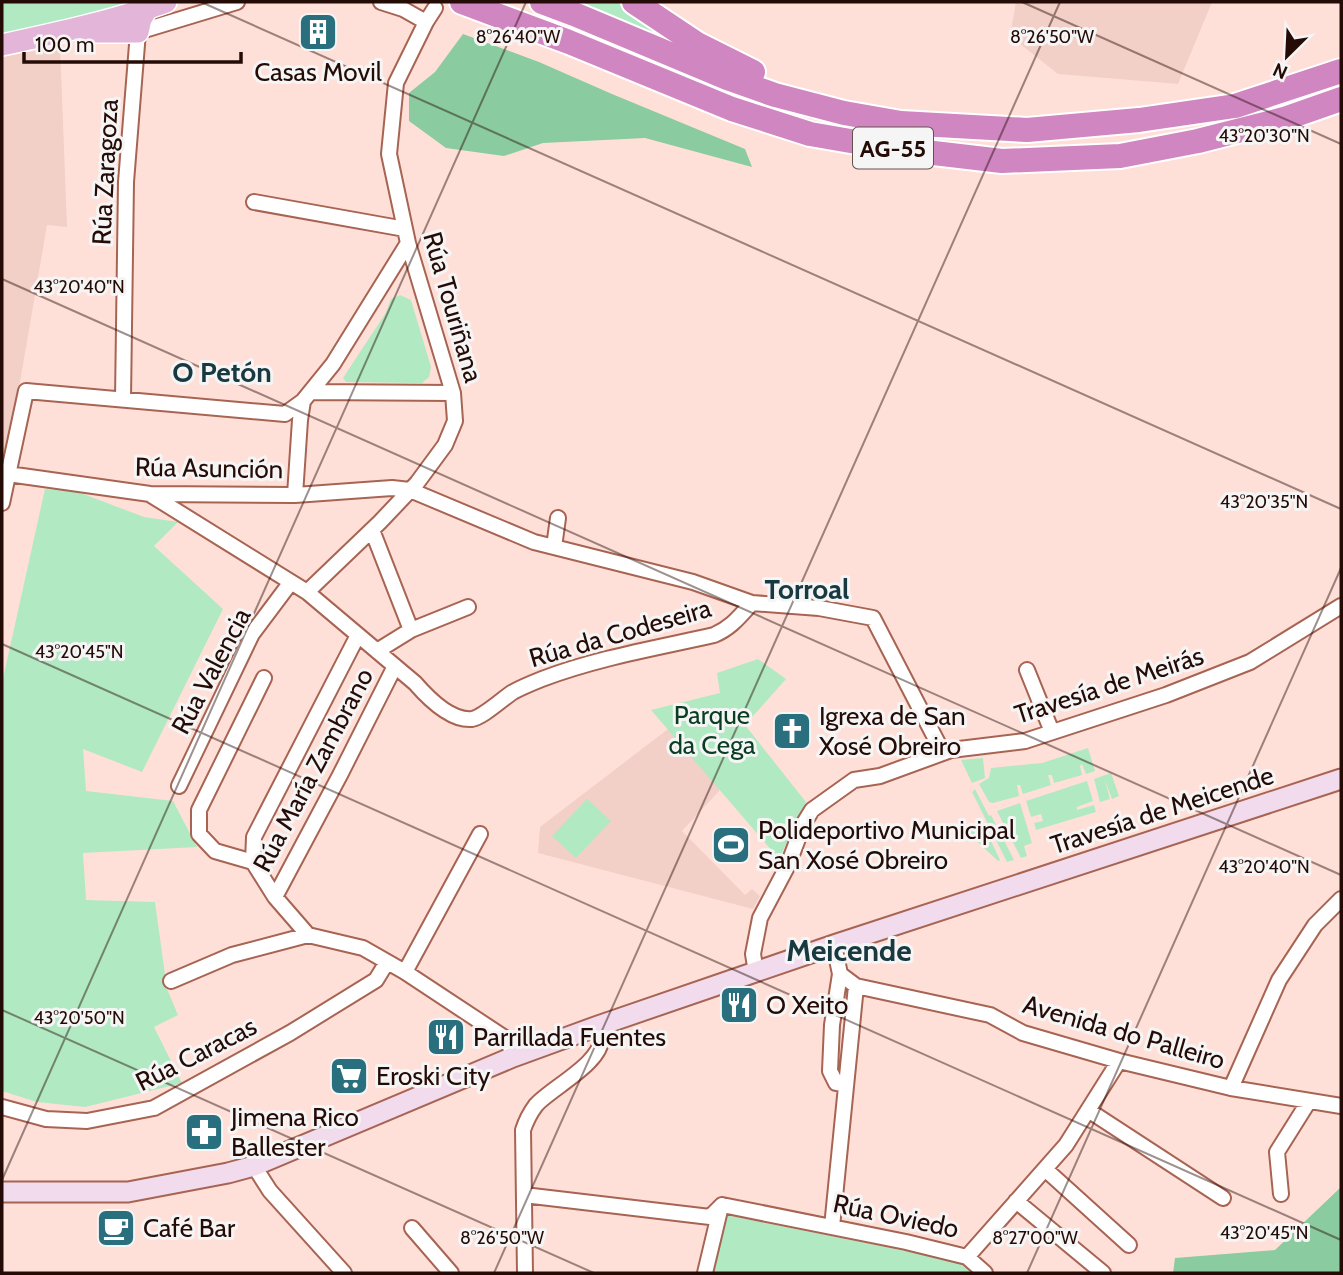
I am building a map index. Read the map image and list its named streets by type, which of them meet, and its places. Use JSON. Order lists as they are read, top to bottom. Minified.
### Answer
{"streets":{"highway":["AG-55"],"main road":["Travesía de Meicende"],"street":["Rúa Zaragoza","Rúa Touriñana","Rúa Asunción","Rúa da Codeseira","Rúa Valencia","Travesía de Meirás","Rúa María Zambrano","Avenida do Palleiro","Rúa Caracas","Rúa Oviedo"]},"crossings":[["Rúa Touriñana","Rúa Asunción"],["Rúa da Codeseira","Rúa María Zambrano"],["Travesía de Meirás","Travesía de Meicende"],["Avenida do Palleiro","Rúa Oviedo"]],"districts":["O Petón","Torroal","Meicende"],"parks":["Parque da Cega"],"places":{"building":["Casas Movil"],"church":["Igrexa de San Xosé Obreiro"],"sports":["Polideportivo Municipal San Xosé Obreiro"],"restaurant":["O Xeito","Parrillada Fuentes"],"supermarket":["Eroski City"],"pharmacy":["Jimena Rico Ballester"],"cafe":["Café Bar"]},"scale_bar":"100 m","north":"bottom left","coordinates":["8°26'50\"W","8°26'40\"W","43°20'30\"N","43°20'40\"N","43°20'35\"N","43°20'45\"N","43°20'50\"N","8°27'00\"W"]}
